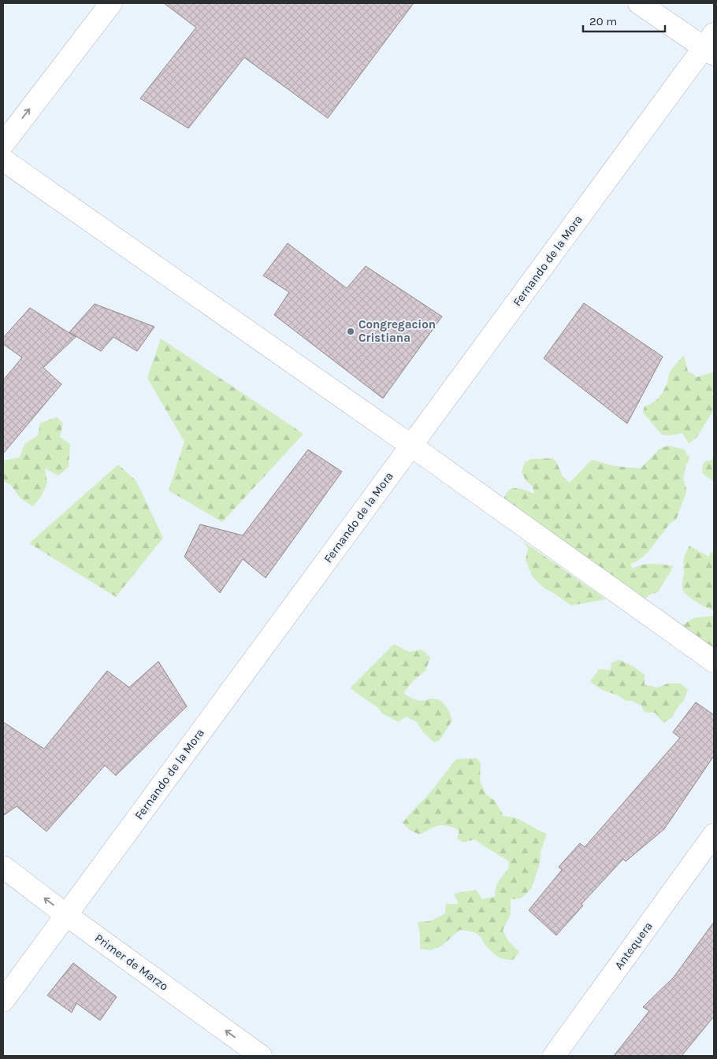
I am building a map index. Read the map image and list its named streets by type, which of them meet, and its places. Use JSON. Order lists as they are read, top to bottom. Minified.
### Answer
{"streets":{"street":["Fernando de la Mora","Antequera","Primer de Marzo"]},"crossings":[["Fernando de la Mora","Primer de Marzo"]],"one_way":["Primer de Marzo"],"places":["Congregacion Cristiana"],"scale_bar":"20 m"}
